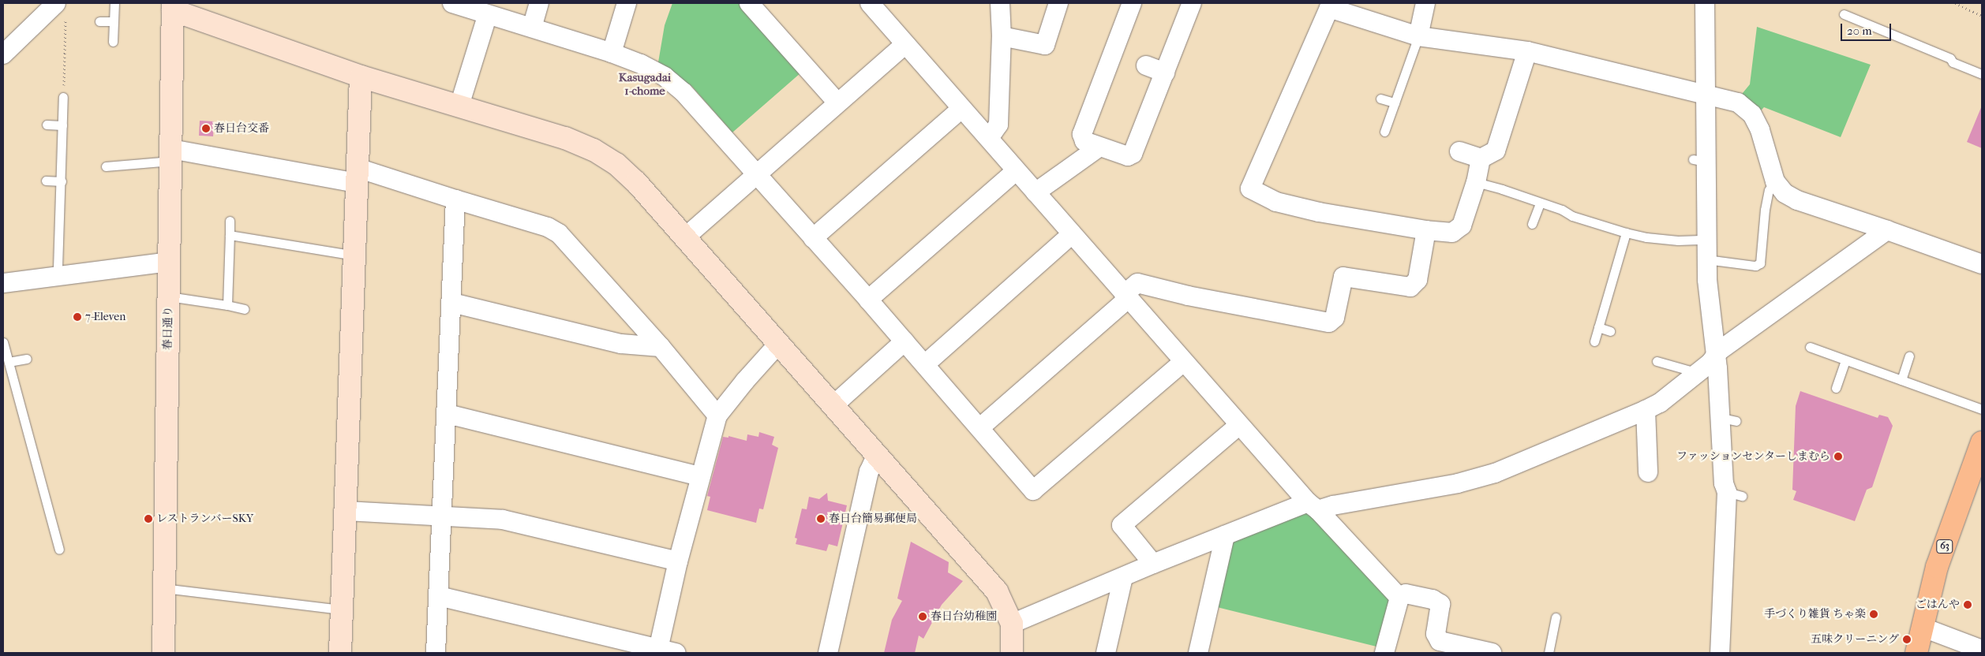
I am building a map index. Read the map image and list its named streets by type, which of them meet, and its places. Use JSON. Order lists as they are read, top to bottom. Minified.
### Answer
{"streets":{"main road":["63"],"street":["春日通り"]},"districts":["Kasugadai 1-chome"],"places":["春日台交番","7-Eleven","ファッションセンターしまむら","レストランバーSKY","春日台簡易郵便局","ごはんや","手づくり雑貨 ちゃ楽","春日台幼稚園","五味クリーニング"],"scale_bar":"20 m"}
